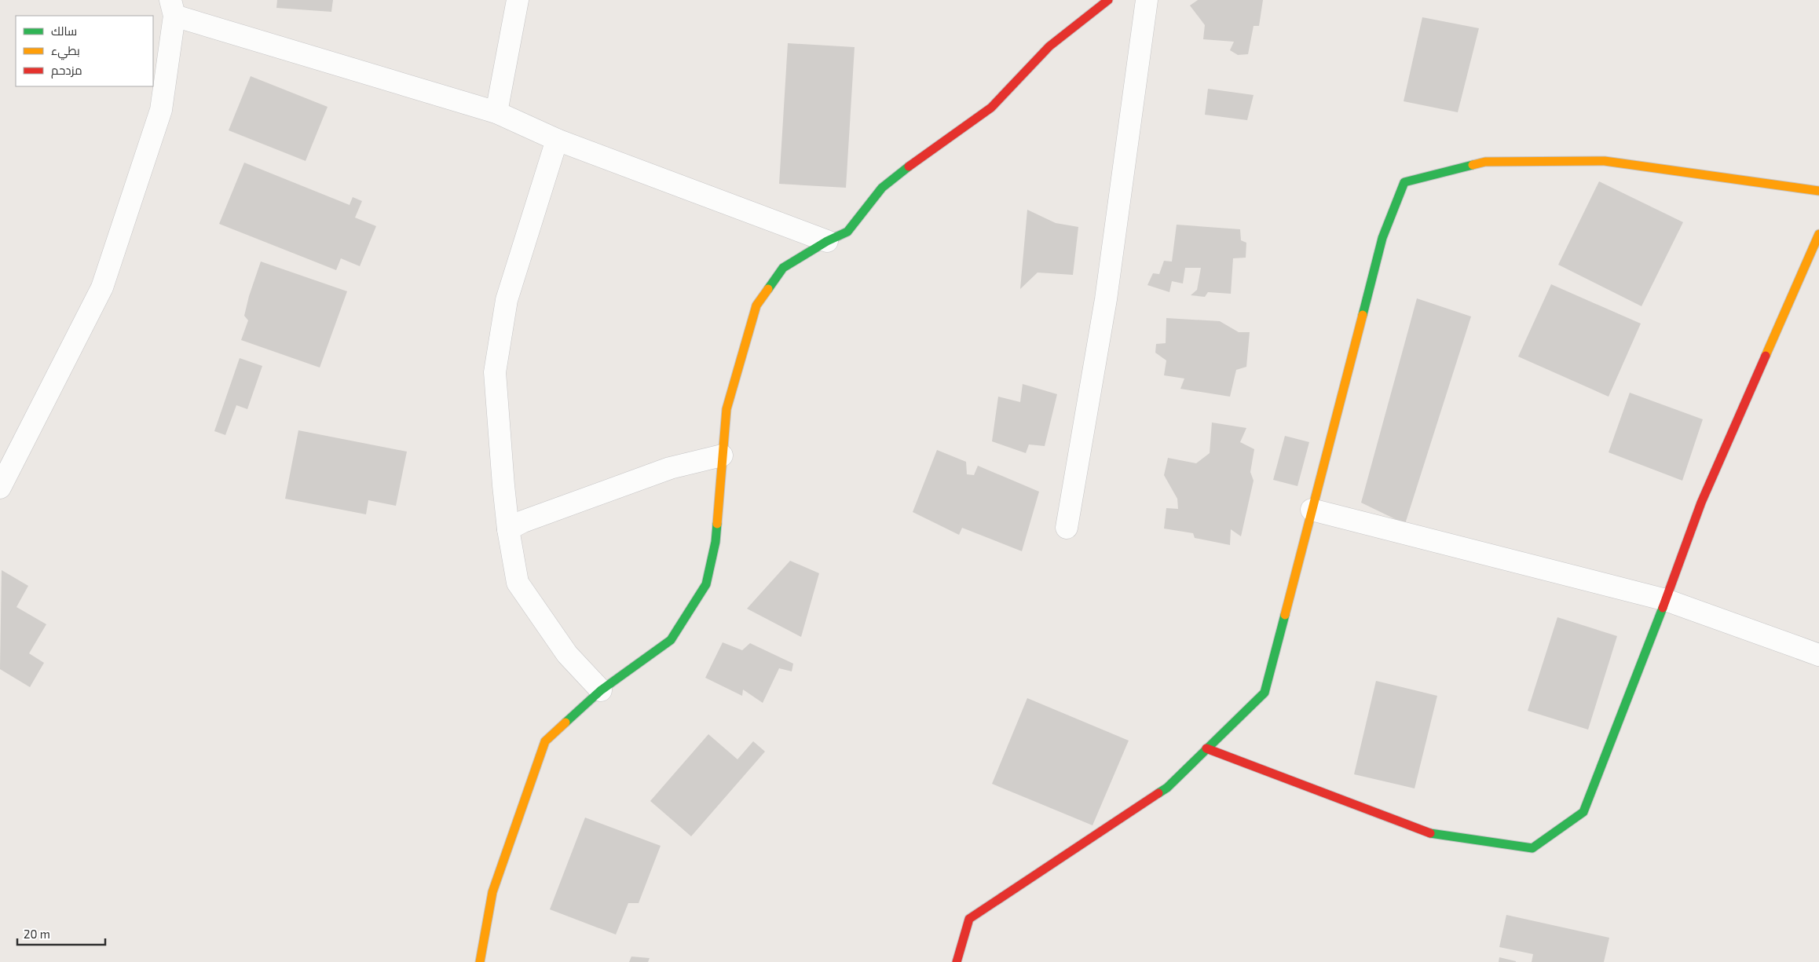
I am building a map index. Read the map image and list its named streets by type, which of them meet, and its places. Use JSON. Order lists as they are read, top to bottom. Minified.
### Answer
{"legend":["سالك","بطيء","مزدحم"],"scale_bar":"20 m"}
